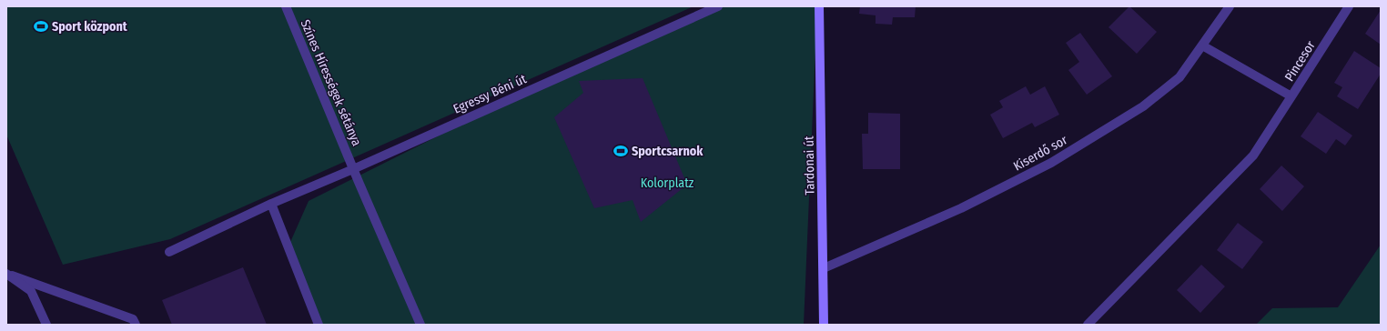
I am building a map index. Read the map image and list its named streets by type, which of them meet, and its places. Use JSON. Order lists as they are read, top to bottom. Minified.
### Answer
{"streets":{"street":["Pincesor","Színes Hírességek sétánya","Egressy Béni út","Kiserdő sor","Tardonai út"]},"crossings":[["Pincesor","Kiserdő sor"],["Színes Hírességek sétánya","Egressy Béni út"],["Kiserdő sor","Tardonai út"]],"parks":["Kolorplatz"],"places":{"sports":["Sport központ","Sportcsarnok"]}}
